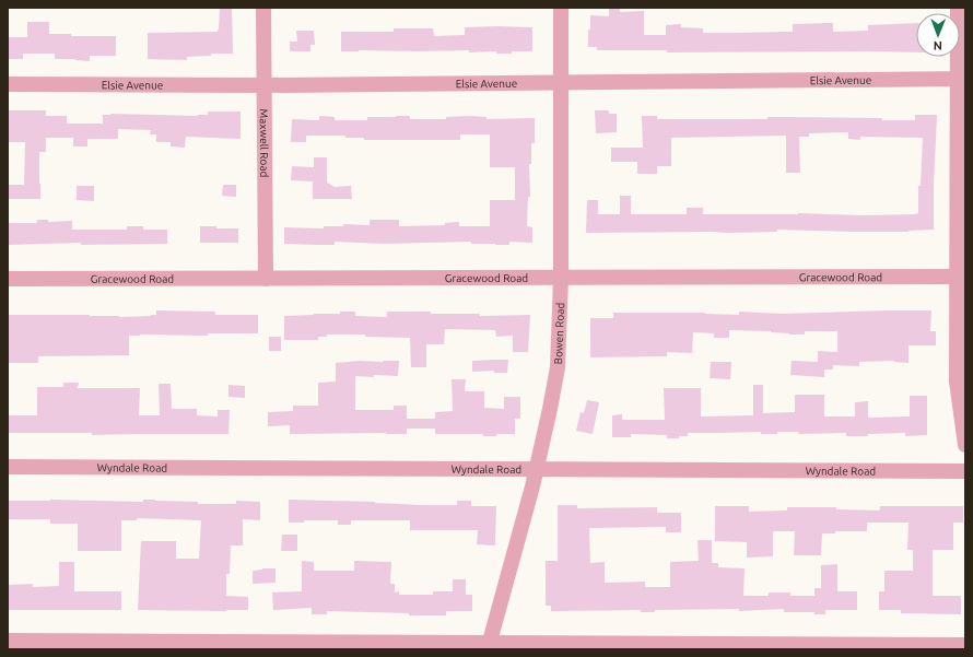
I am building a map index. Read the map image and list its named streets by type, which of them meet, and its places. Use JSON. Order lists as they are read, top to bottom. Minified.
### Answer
{"streets":{"street":["Elsie Avenue","Maxwell Road","Gracewood Road","Bowen Road","Wyndale Road"]},"crossings":[["Elsie Avenue","Maxwell Road"],["Elsie Avenue","Bowen Road"],["Maxwell Road","Gracewood Road"],["Gracewood Road","Bowen Road"],["Bowen Road","Wyndale Road"]],"north":"bottom"}
